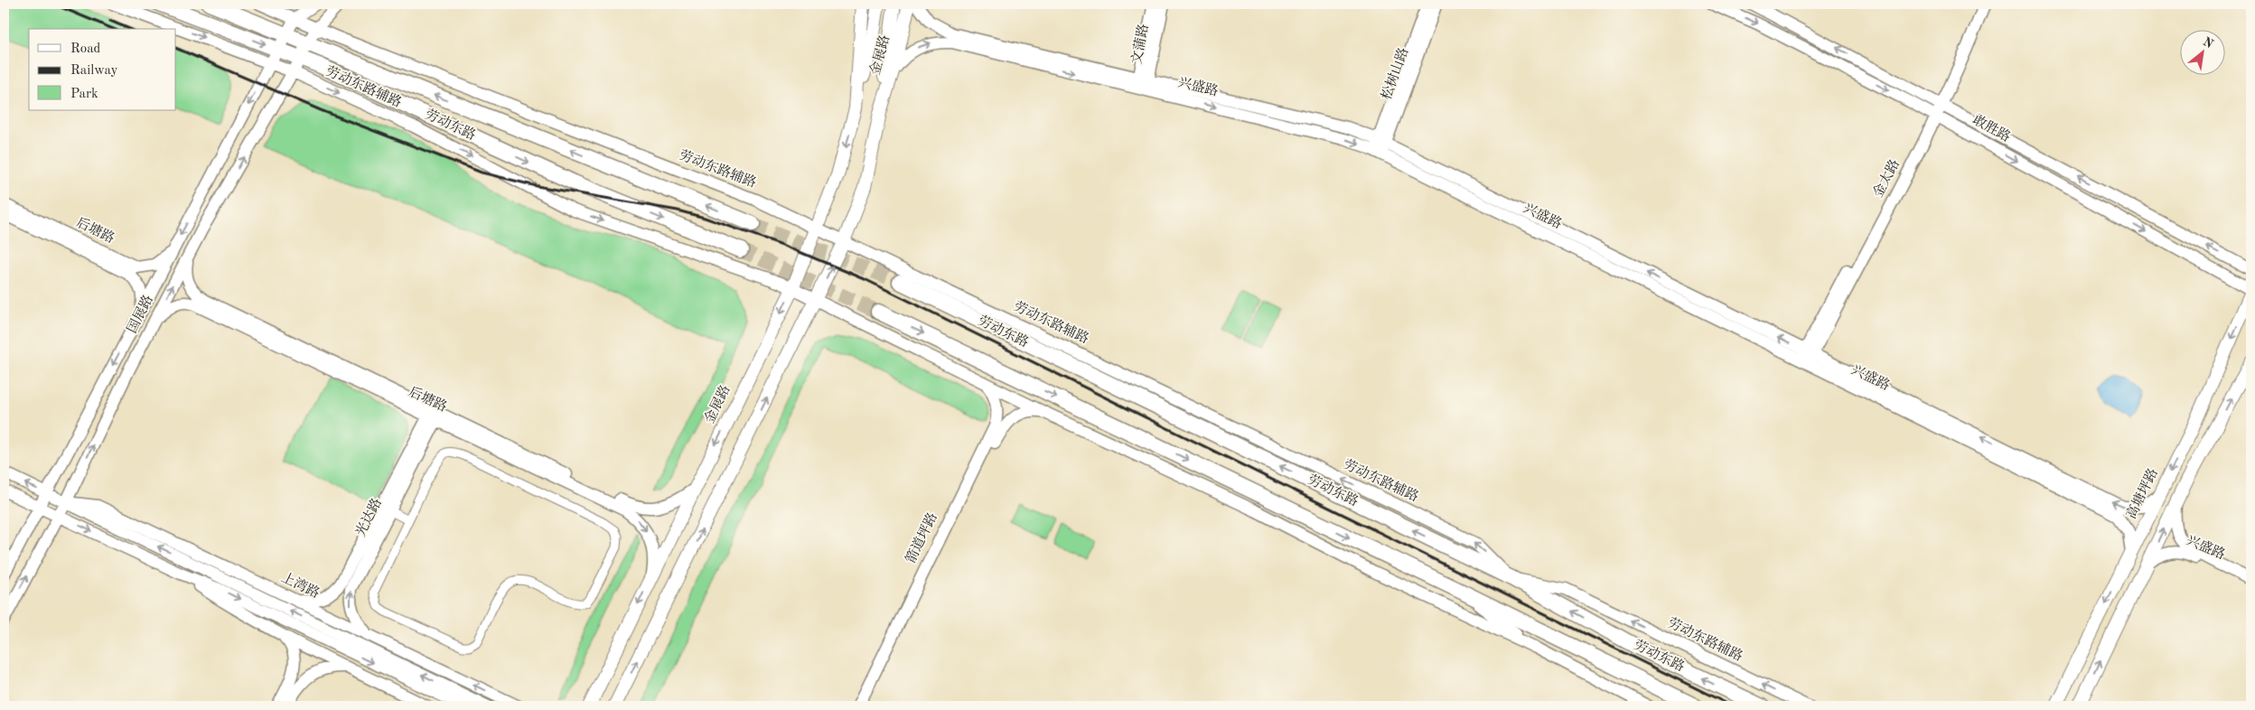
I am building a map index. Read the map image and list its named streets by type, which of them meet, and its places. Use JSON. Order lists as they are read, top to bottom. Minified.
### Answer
{"streets":{"highway":["劳动东路"],"main road":["文蒲路","金展路","松树山路","劳动东路辅路","兴盛路","敢胜路","金太路","后塘路","国展路","高塘坪路","光达路","箭道坪路","上湾路"]},"crossings":[["文蒲路","兴盛路"],["金展路","劳动东路辅路"],["金展路","兴盛路"],["金展路","后塘路"],["松树山路","兴盛路"],["劳动东路辅路","劳动东路"],["劳动东路辅路","国展路"],["劳动东路辅路","箭道坪路"],["兴盛路","金太路"],["兴盛路","高塘坪路"],["劳动东路","国展路"],["敢胜路","金太路"],["敢胜路","高塘坪路"],["后塘路","国展路"],["后塘路","光达路"],["国展路","上湾路"],["光达路","上湾路"]],"legend":["Road","Railway","Park"],"north":"top right"}
